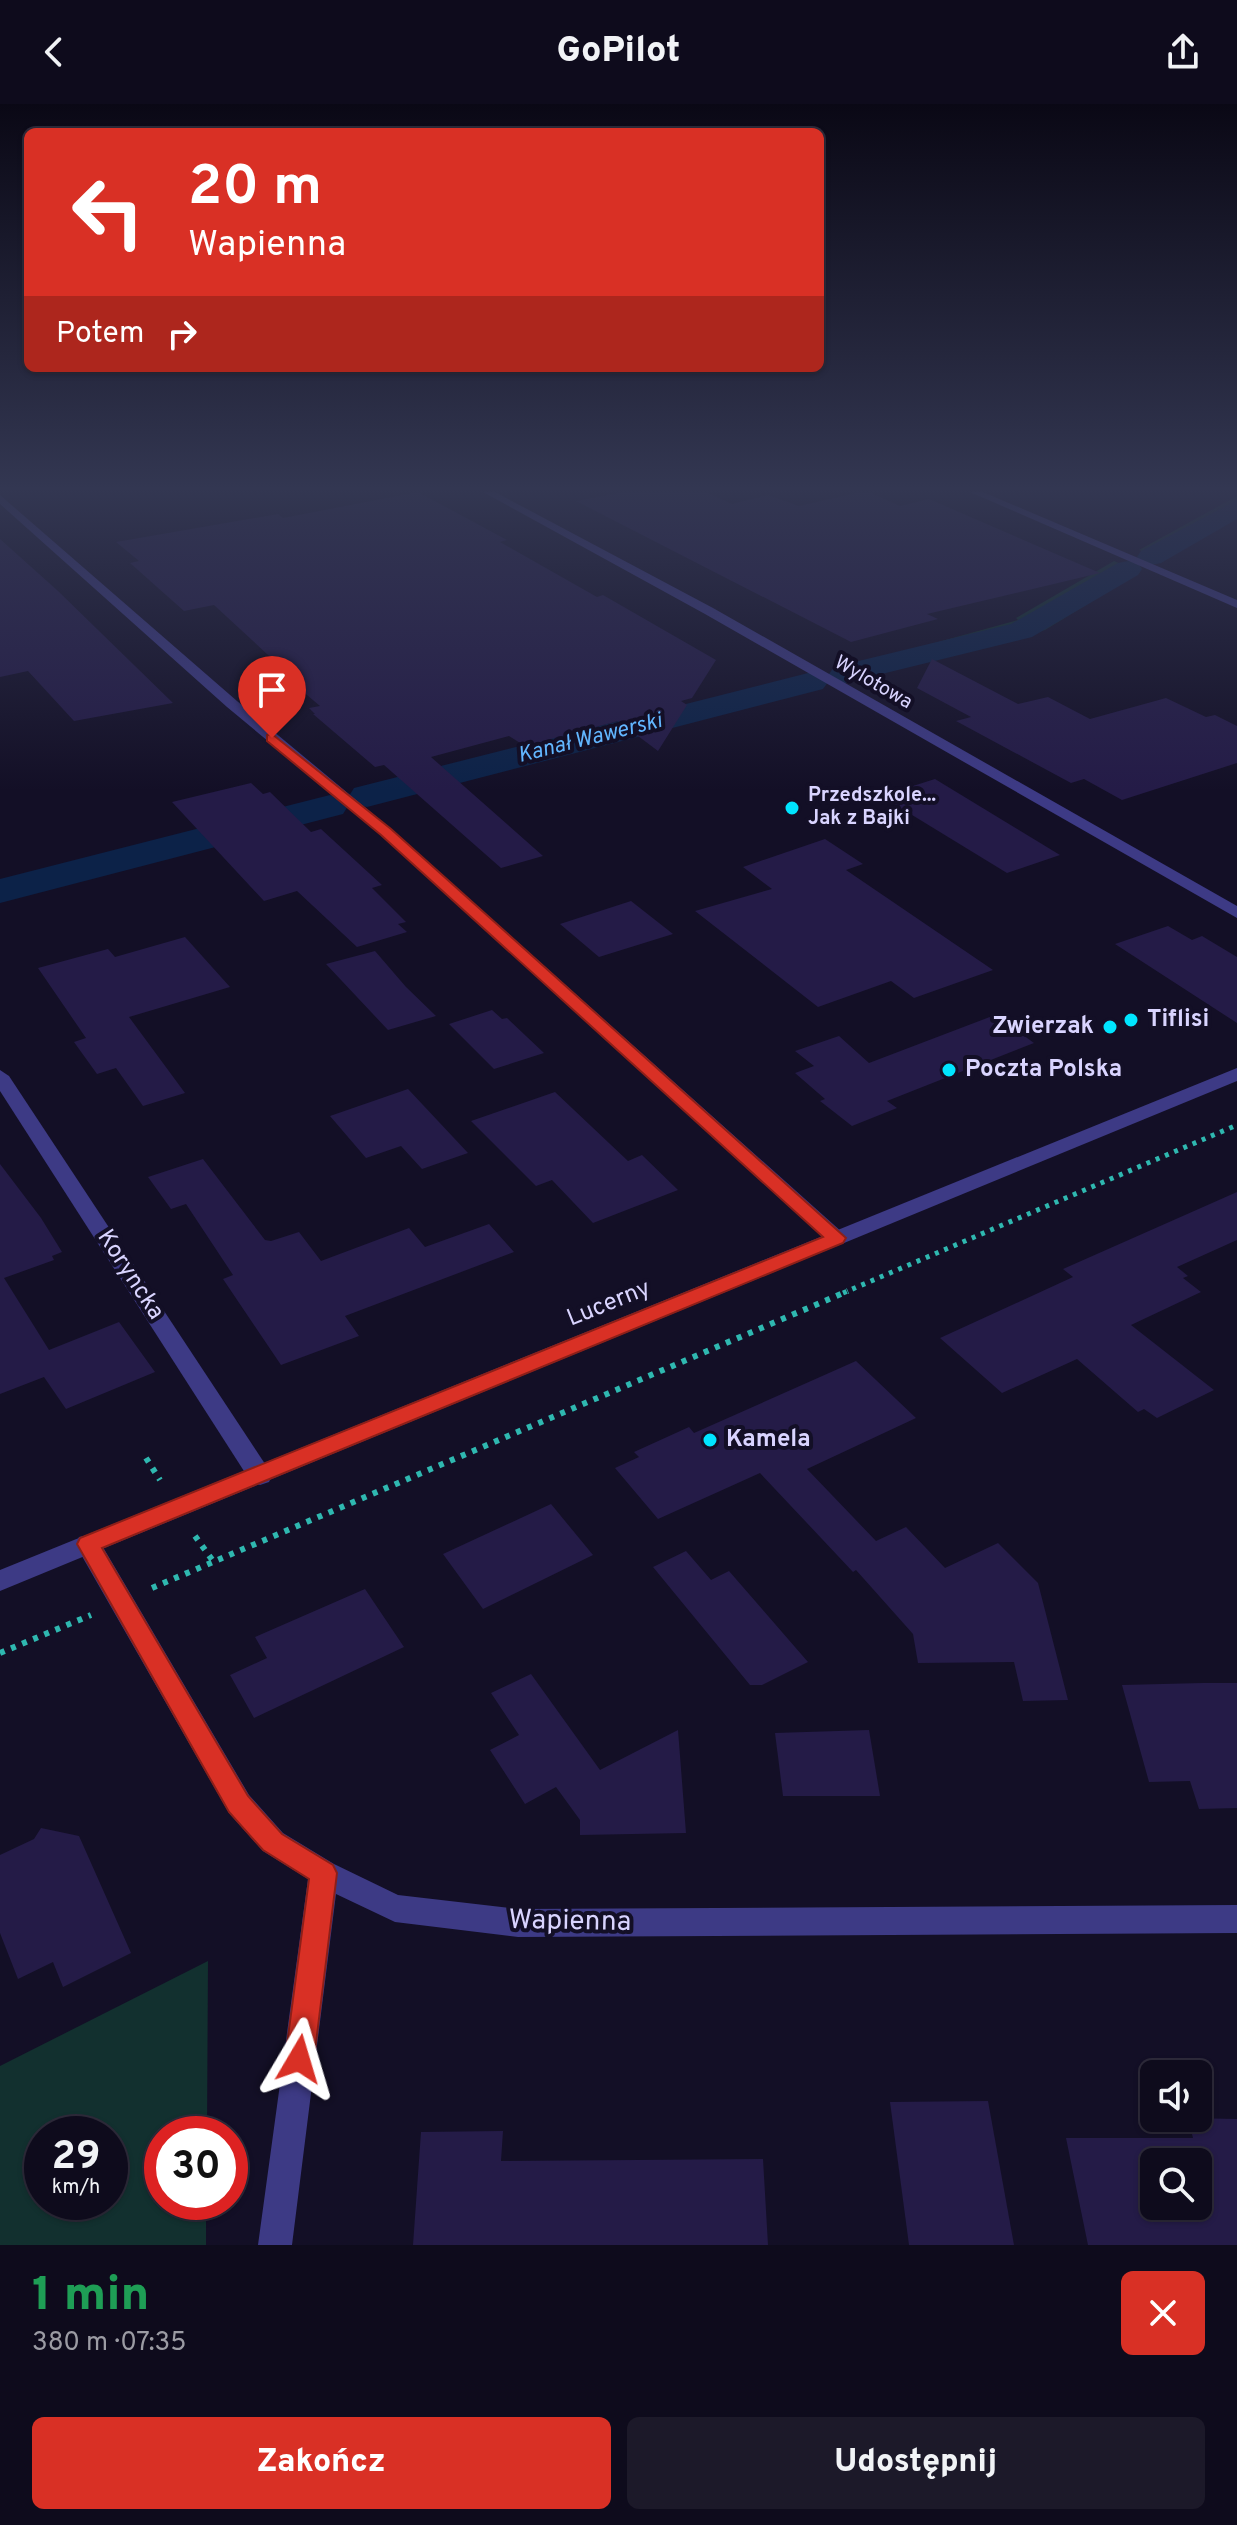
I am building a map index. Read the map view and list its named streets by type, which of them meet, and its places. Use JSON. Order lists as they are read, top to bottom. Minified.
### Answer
{"streets":{"street":["Wylotowa","Koryncka","Lucerny","Wapienna"]},"crossings":[["Koryncka","Lucerny"],["Lucerny","Wapienna"]],"water":["Kanał Wawerski"],"places":["Przedszkole... Jak z Bajki","Tiflisi","Zwierzak","Poczta Polska","Kamela"],"page":{"header":"GoPilot","turn":["20 m","Wapienna"],"then":"Potem","speed":"29 km/h","limit":"30","heading":["1 min","380 m · 07:35"],"buttons":["Zakończ","Udostępnij"]}}
